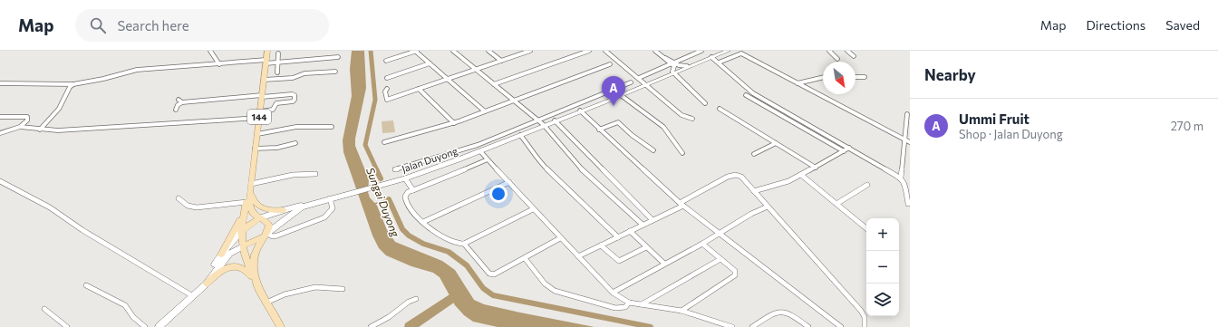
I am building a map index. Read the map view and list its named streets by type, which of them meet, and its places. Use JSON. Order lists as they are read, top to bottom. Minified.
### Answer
{"streets":{"main road":["144","Jalan Duyong"]},"crossings":[["144","Jalan Duyong"]],"water":["Sungai Duyong"],"north":"bottom right","page":{"header":"Map","search":"Search here","nav":["Map","Directions","Saved"],"heading":"Nearby","pins":"A","list":[{"mark":"A","name":"Ummi Fruit","note":"Shop · Jalan Duyong","value":"270 m"}],"map_buttons":["+","−"]}}
